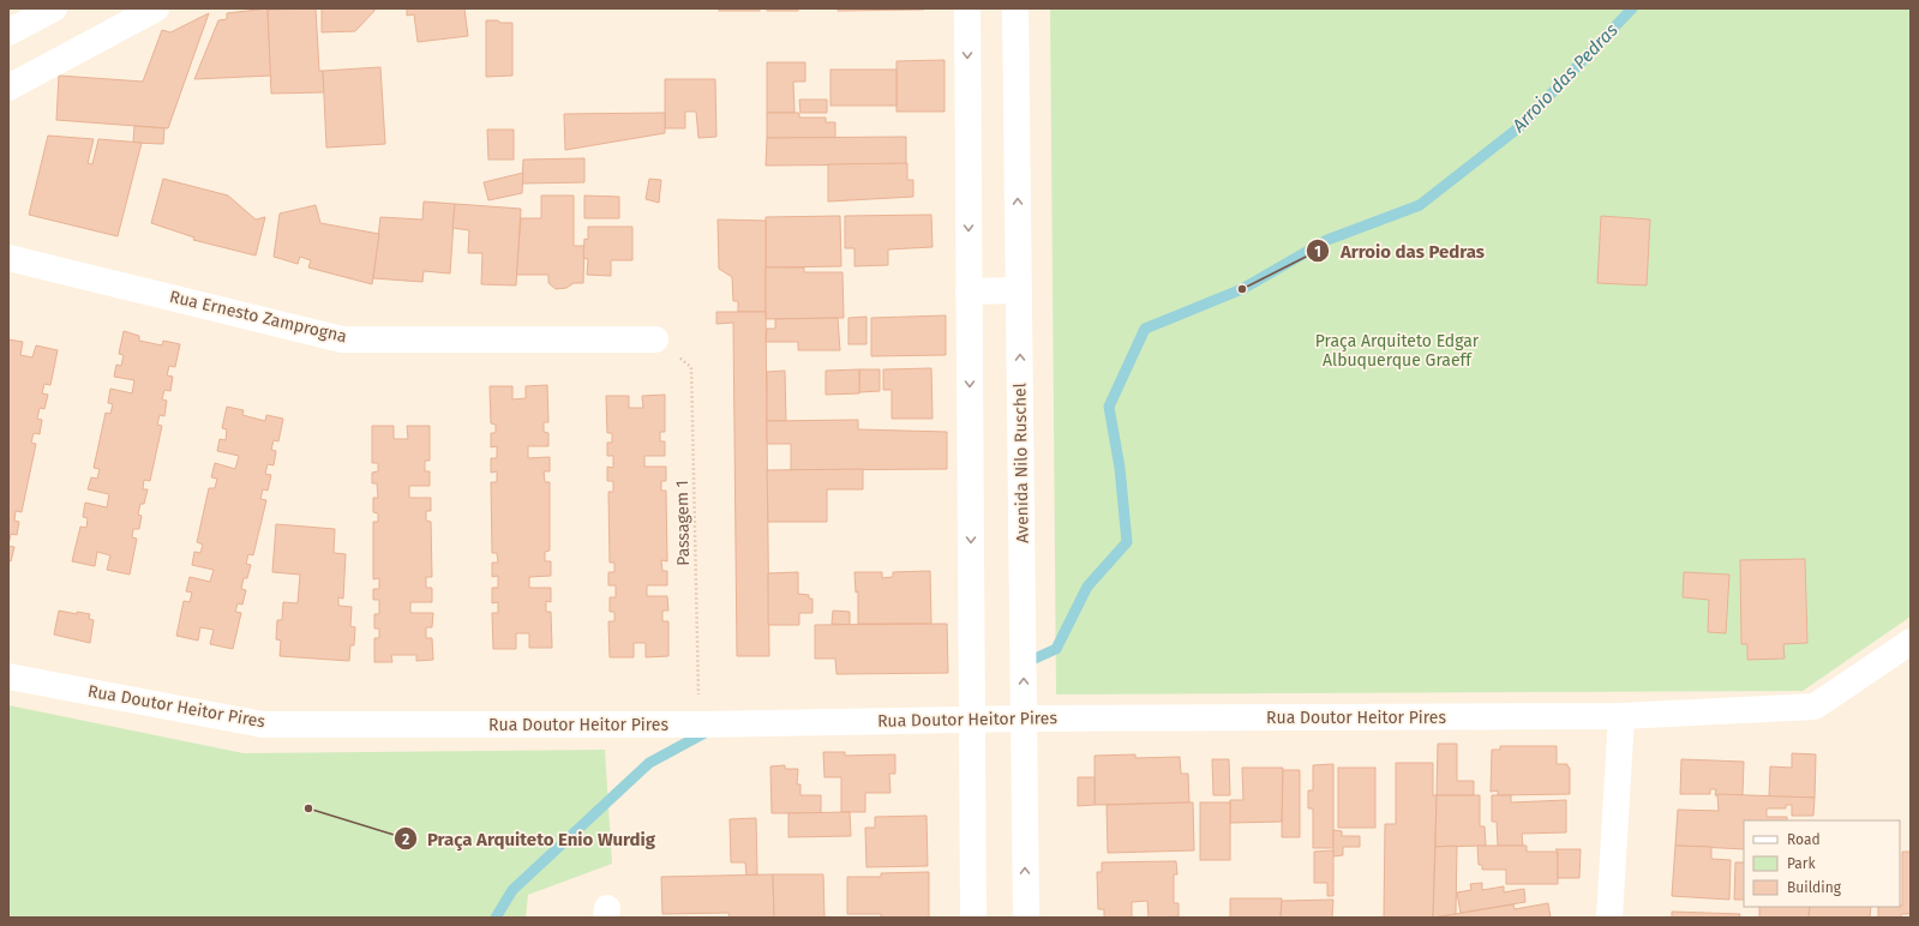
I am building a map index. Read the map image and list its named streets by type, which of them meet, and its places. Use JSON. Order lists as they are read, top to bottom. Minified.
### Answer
{"streets":{"street":["Rua Ernesto Zamprogna","Avenida Nilo Ruschel","Rua Doutor Heitor Pires"],"path":["Passagem 1"]},"crossings":[["Rua Ernesto Zamprogna","Passagem 1"],["Avenida Nilo Ruschel","Rua Doutor Heitor Pires"],["Passagem 1","Rua Doutor Heitor Pires"]],"water":["Arroio das Pedras"],"parks":["Praça Arquiteto Edgar Albuquerque Graeff"],"places":["Arroio das Pedras","Praça Arquiteto Enio Wurdig"],"legend":["Road","Park","Building"]}
